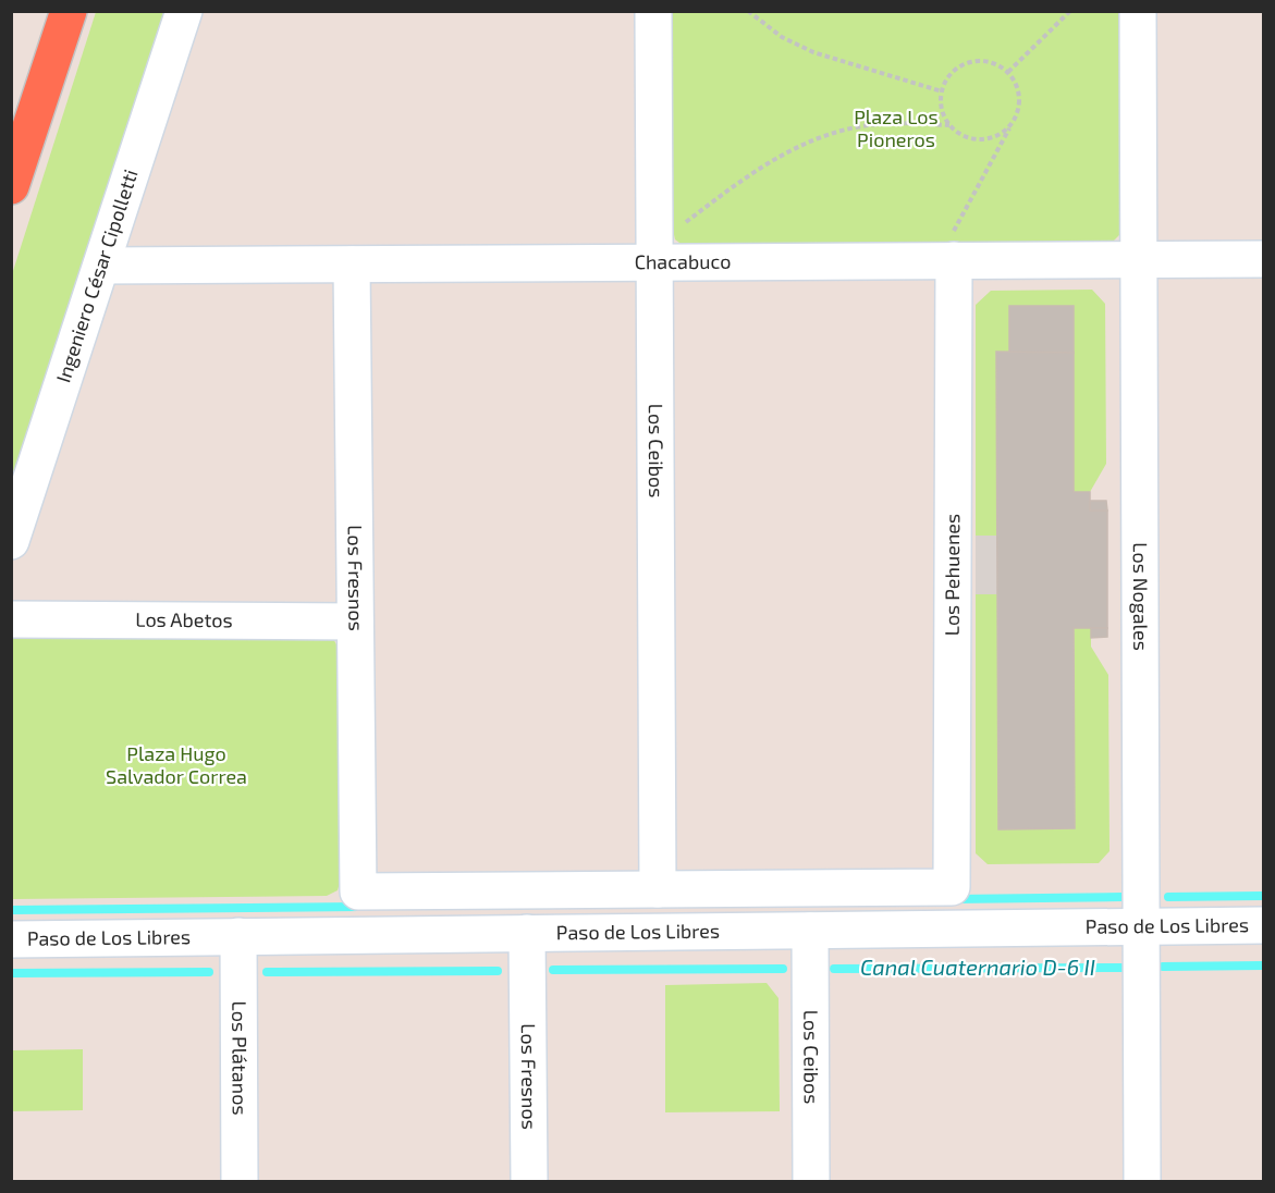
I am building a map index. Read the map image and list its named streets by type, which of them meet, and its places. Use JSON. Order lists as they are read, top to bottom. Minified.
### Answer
{"streets":{"street":["Chacabuco","Ingeniero César Cipolletti","Los Ceibos","Los Pehuenes","Los Fresnos","Los Nogales","Los Abetos","Paso de Los Libres","Los Plátanos"]},"crossings":[["Chacabuco","Ingeniero César Cipolletti"],["Chacabuco","Los Ceibos"],["Chacabuco","Los Pehuenes"],["Chacabuco","Los Fresnos"],["Chacabuco","Los Nogales"],["Los Ceibos","Los Pehuenes"],["Los Ceibos","Los Fresnos"],["Los Ceibos","Paso de Los Libres"],["Los Pehuenes","Los Fresnos"],["Los Fresnos","Los Abetos"],["Los Fresnos","Paso de Los Libres"],["Los Nogales","Paso de Los Libres"],["Paso de Los Libres","Los Plátanos"]],"water":["Canal Cuaternario D-6 II"],"parks":["Plaza Los Pioneros","Plaza Hugo Salvador Correa"]}
